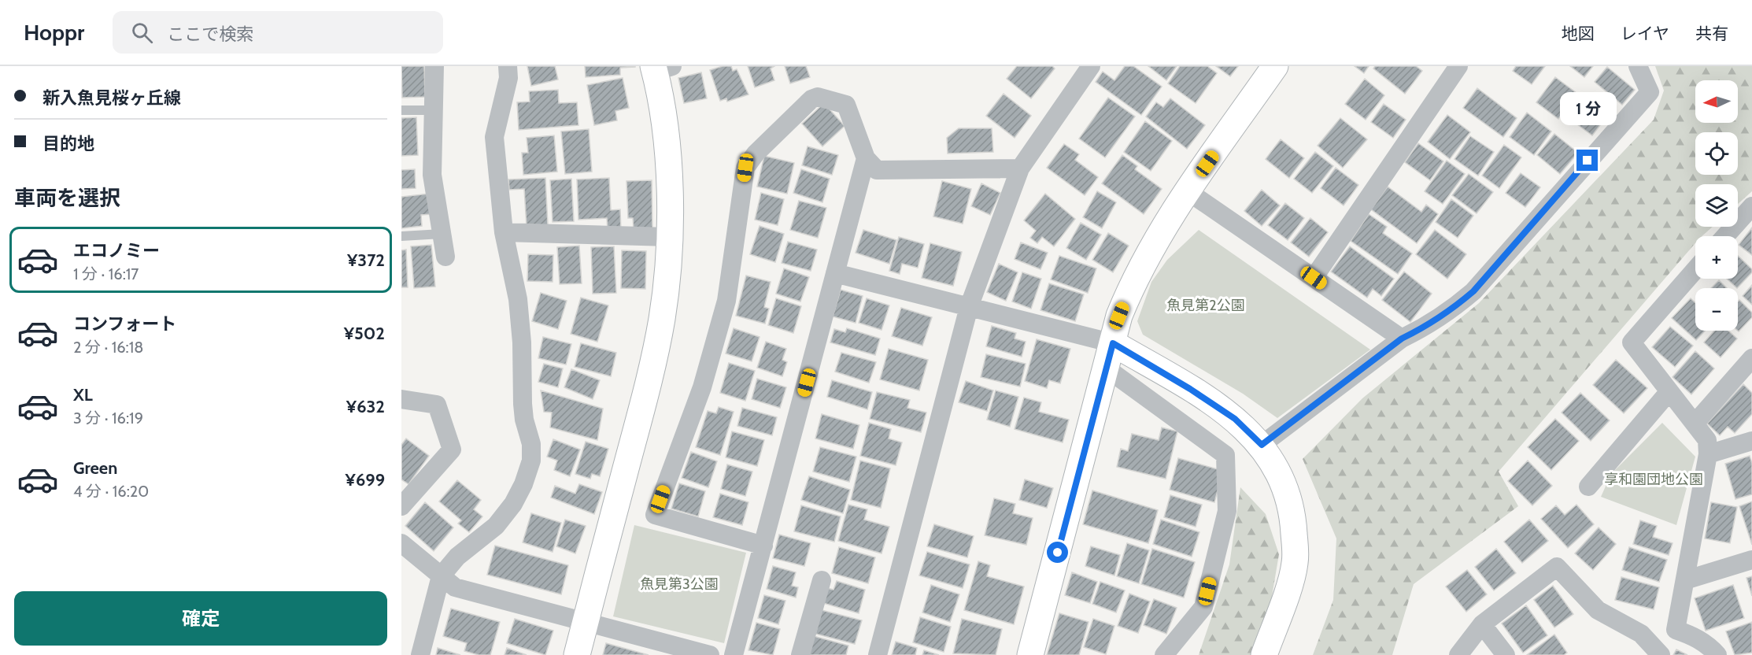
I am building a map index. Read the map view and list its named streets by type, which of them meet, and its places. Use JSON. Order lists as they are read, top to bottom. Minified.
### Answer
{"parks":["魚見第2公園","享和園団地公園","魚見第3公園"],"north":"left","page":{"header":"Hoppr","search":"ここで検索","nav":["地図","レイヤ","共有"],"banner":["新入魚見桜ヶ丘線","目的地"],"map_buttons":["+","−"],"bubble":"1 分","heading":"車両を選択","list":[{"name":"エコノミー","note":"1 分 · 16:17","value":"¥372"},{"name":"コンフォート","note":"2 分 · 16:18","value":"¥502"},{"name":"XL","note":"3 分 · 16:19","value":"¥632"},{"name":"Green","note":"4 分 · 16:20","value":"¥699"}],"buttons":"確定"}}
